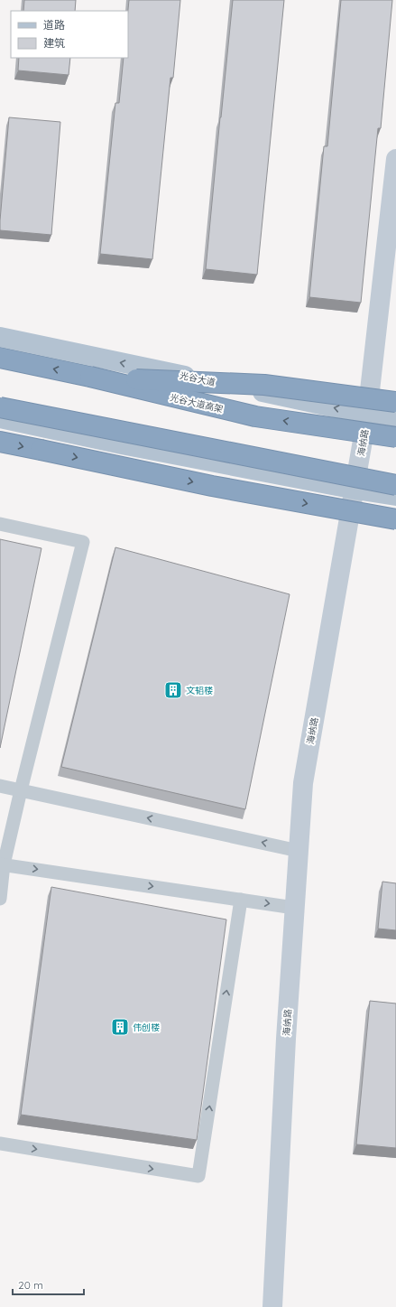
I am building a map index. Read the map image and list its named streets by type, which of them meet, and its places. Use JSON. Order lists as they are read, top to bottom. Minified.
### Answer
{"streets":{"highway":["光谷大道高架"],"main road":["光谷大道","海纳路"]},"crossings":[["光谷大道","海纳路"]],"places":{"building":["文韬楼","伟创楼"]},"legend":["道路","建筑"],"scale_bar":"20 m"}
